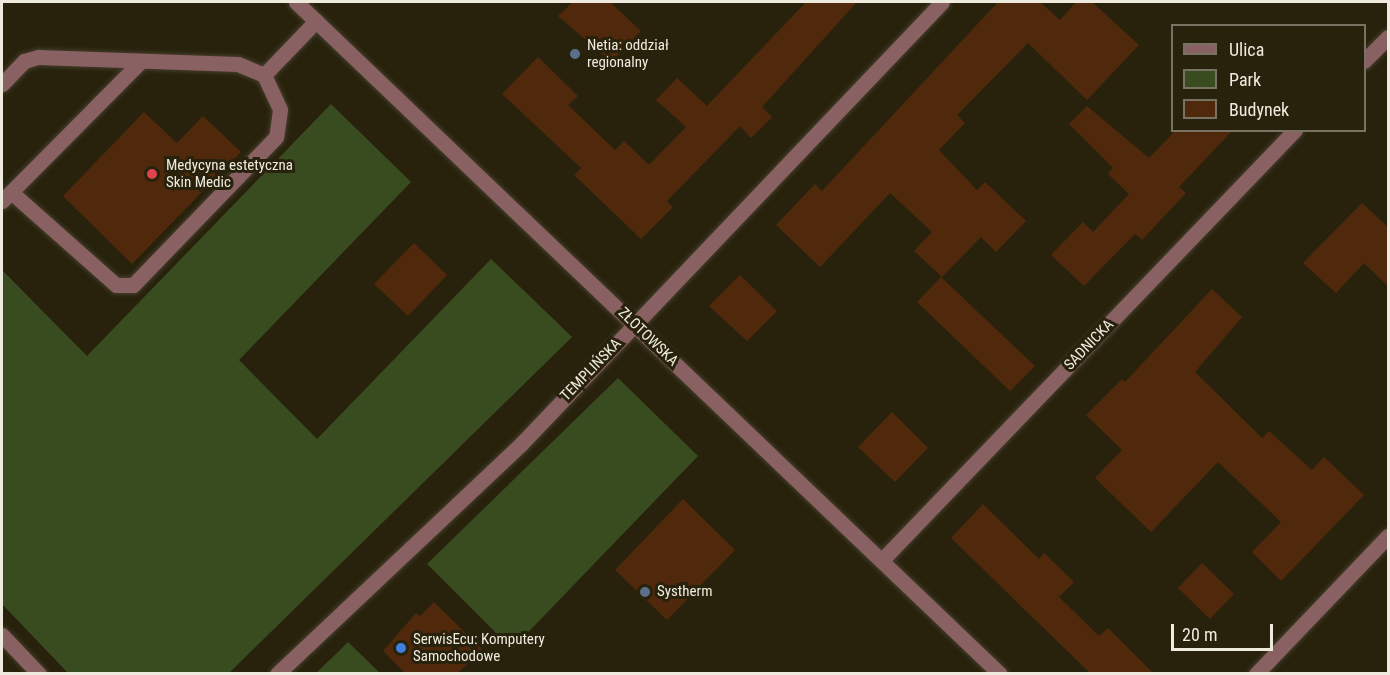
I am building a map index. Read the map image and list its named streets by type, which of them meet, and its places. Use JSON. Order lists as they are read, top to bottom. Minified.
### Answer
{"streets":{"street":["ZŁOTOWSKA","SADNICKA","TEMPLIŃSKA"]},"crossings":[["ZŁOTOWSKA","SADNICKA"],["ZŁOTOWSKA","TEMPLIŃSKA"]],"places":["Netia: oddział regionalny","Medycyna estetyczna Skin Medic","Systherm","SerwisEcu: Komputery Samochodowe"],"legend":["Ulica","Park","Budynek"],"scale_bar":"20 m"}
